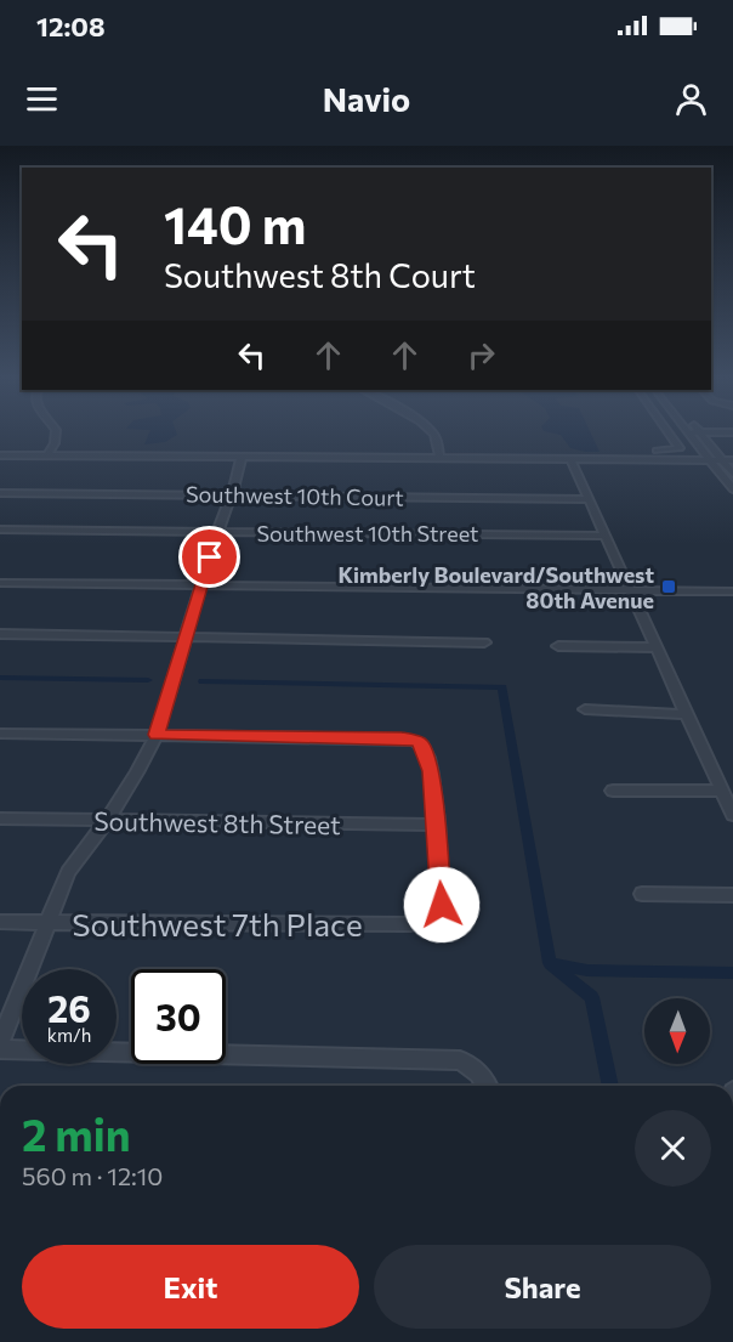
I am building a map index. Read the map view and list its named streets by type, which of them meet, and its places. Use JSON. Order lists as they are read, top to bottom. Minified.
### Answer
{"streets":{"street":["Southwest 10th Court","Southwest 10th Street","Southwest 8th Street","Southwest 7th Place"]},"crossings":[["Southwest 8th Street","Southwest 7th Place"]],"places":{"transit":["Kimberly Boulevard/Southwest 80th Avenue"]},"north":"bottom","page":{"status":"12:08","header":"Navio","turn":["140 m","Southwest 8th Court"],"speed":"26 km/h","limit":"30","heading":["2 min","560 m · 12:10"],"buttons":["Exit","Share"]}}
